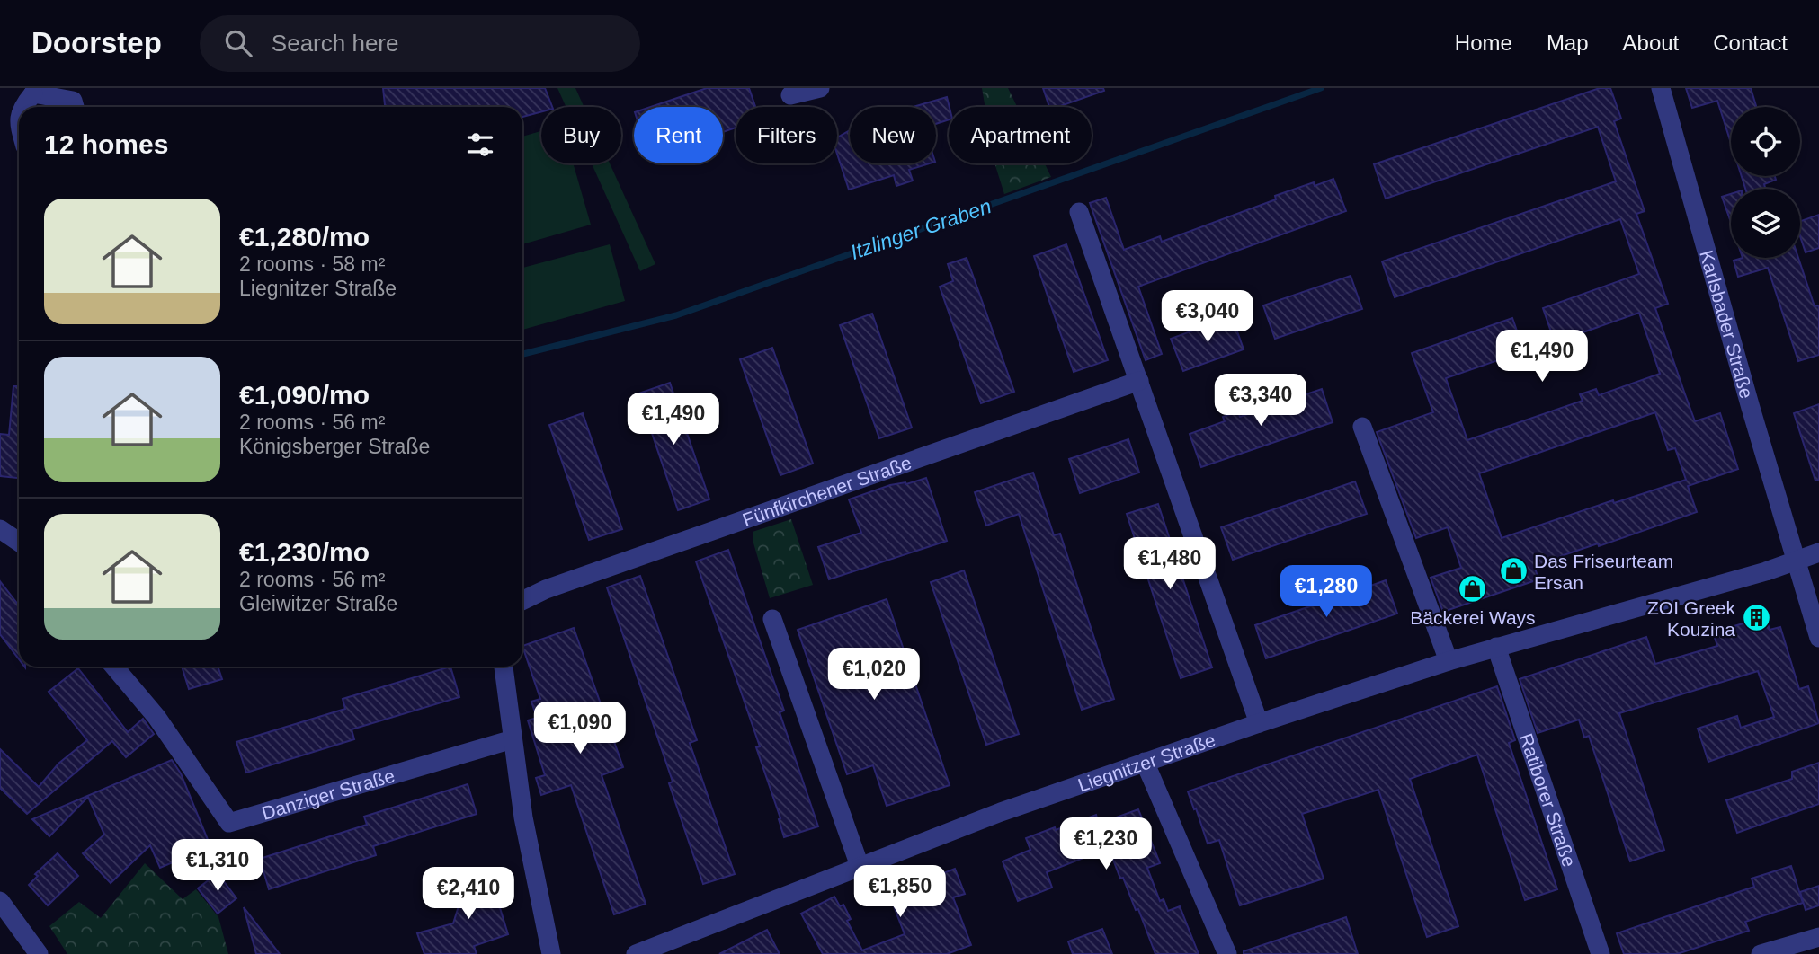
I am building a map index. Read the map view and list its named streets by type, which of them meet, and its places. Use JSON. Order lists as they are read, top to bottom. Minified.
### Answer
{"streets":{"street":["Karlsbader Straße","Fünfkirchener Straße","Liegnitzer Straße","Danziger Straße","Ratiborer Straße"]},"crossings":[["Karlsbader Straße","Liegnitzer Straße"],["Liegnitzer Straße","Ratiborer Straße"]],"water":["Itzlinger Graben"],"places":{"shop":["Das Friseurteam Ersan","Bäckerei Ways"],"building":["ZOI Greek Kouzina"]},"page":{"header":"Doorstep","search":"Search here","nav":["Home","Map","About","Contact"],"chip":["Buy","Rent","Filters","New","Apartment"],"heading":"12 homes","list":[{"name":"€1,280/mo","note":"2 rooms · 58 m² · Liegnitzer Straße"},{"name":"€1,090/mo","note":"2 rooms · 56 m² · Königsberger Straße"},{"name":"€1,230/mo","note":"2 rooms · 56 m² · Gleiwitzer Straße"}],"price":["€3,040","€1,490","€3,340","€1,490","€1,480","€1,280","€1,020","€1,090","€1,230","€1,310","€1,850","€2,410"]}}
